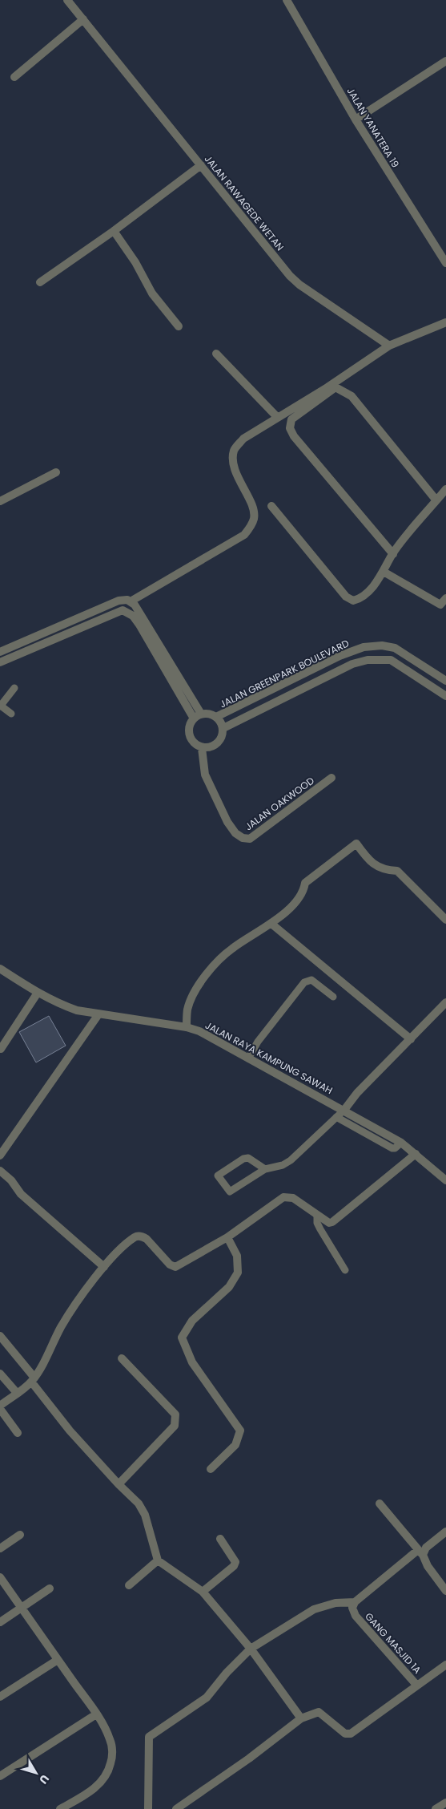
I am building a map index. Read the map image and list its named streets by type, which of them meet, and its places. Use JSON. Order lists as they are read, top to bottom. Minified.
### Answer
{"streets":{"street":["JALAN YANATERA 19","JALAN RAWAGEDE WETAN","JALAN GREENPARK BOULEVARD","JALAN OAKWOOD","JALAN RAYA KAMPUNG SAWAH","GANG MASJID 1A"]},"crossings":[["JALAN GREENPARK BOULEVARD","JALAN OAKWOOD"]],"north":"bottom right"}
